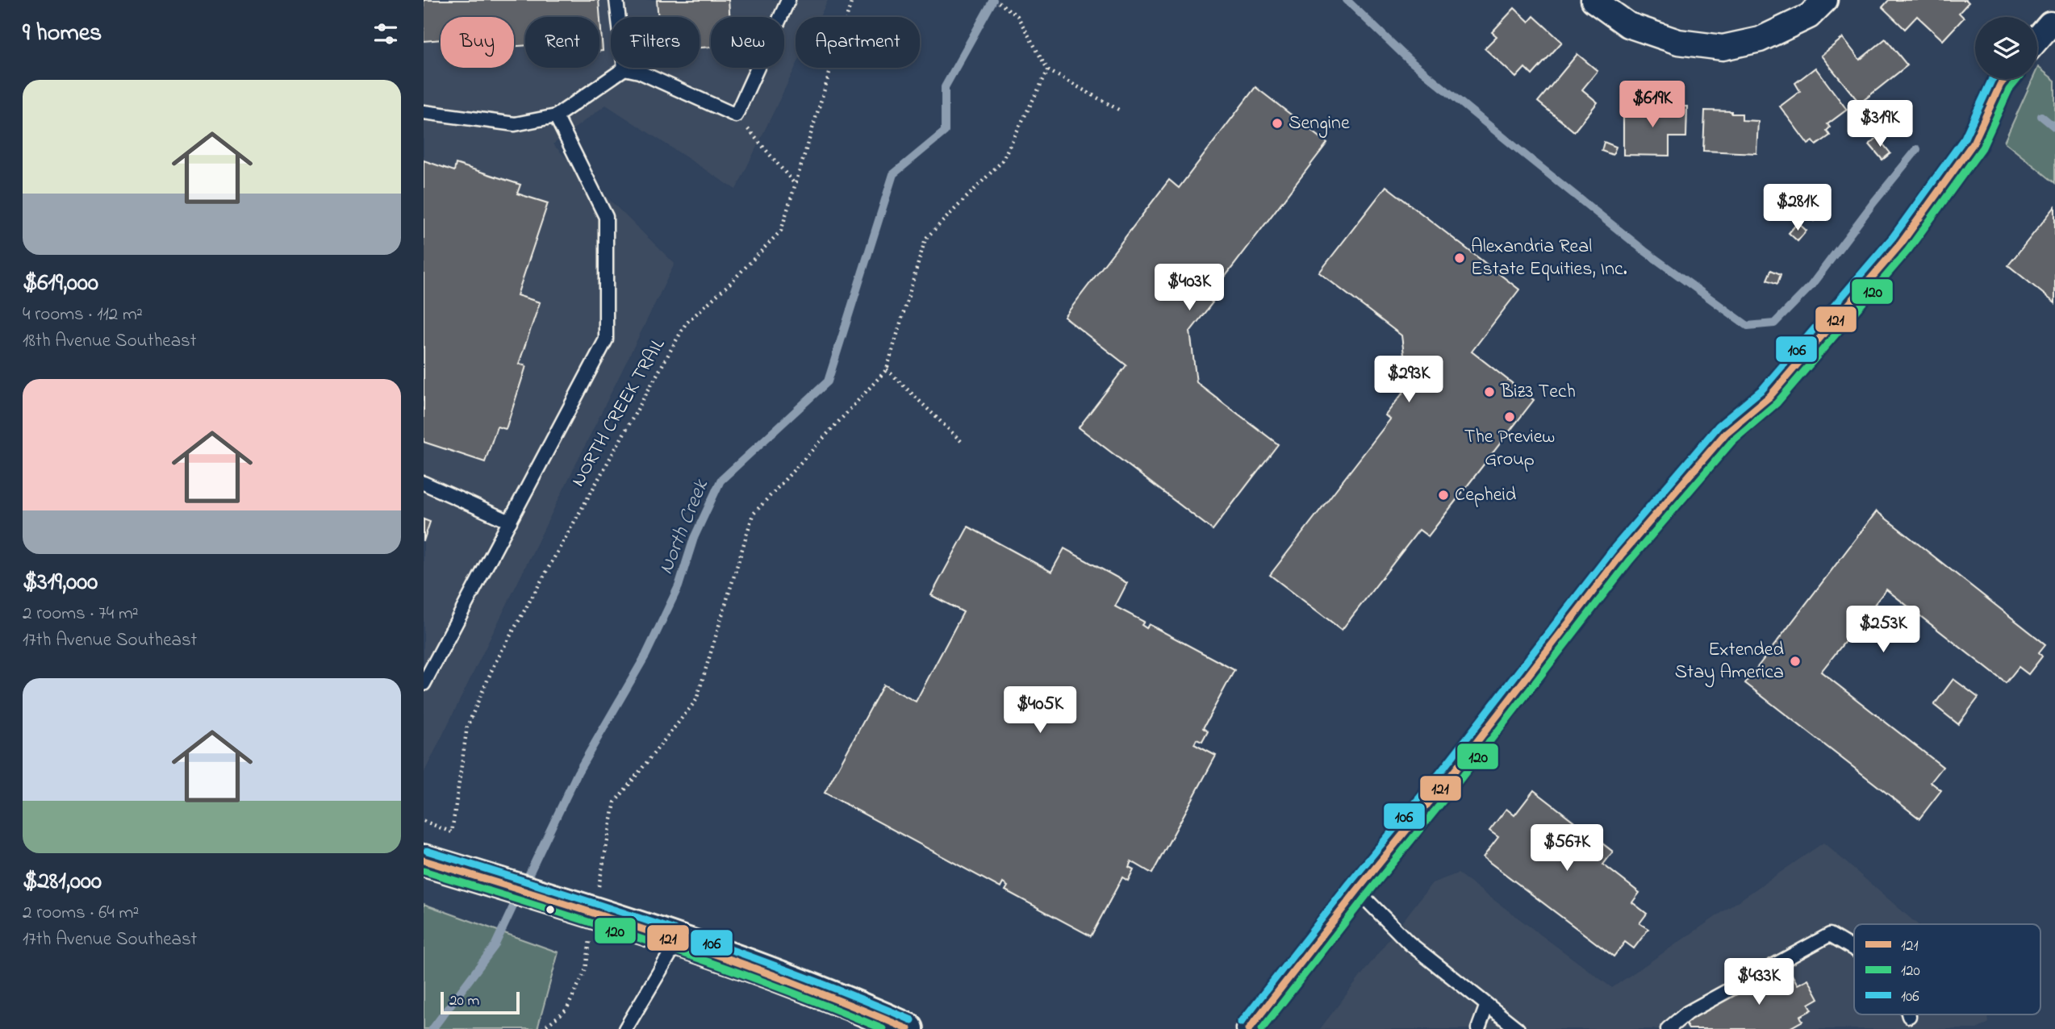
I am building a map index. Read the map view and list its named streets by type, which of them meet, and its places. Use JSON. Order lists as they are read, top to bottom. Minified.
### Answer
{"streets":{"path":["NORTH CREEK TRAIL"]},"water":["North Creek"],"places":["Sengine","Alexandria Real Estate Equities, Inc.","Biz3 Tech","The Preview Group","Cepheid","Extended Stay America"],"lines":["transit line 121","transit line 120","transit line 106"],"legend":["121","120","106"],"scale_bar":"20 m","page":{"heading":"9 homes","chip":["Buy","Rent","Filters","New","Apartment"],"list":[{"name":"$619,000","note":"4 rooms · 112 m² · 18th Avenue Southeast"},{"name":"$319,000","note":"2 rooms · 74 m² · 17th Avenue Southeast"},{"name":"$281,000","note":"2 rooms · 64 m² · 17th Avenue Southeast"}],"price":["$619K","$319K","$281K","$403K","$293K","$253K","$405K","$567K","$433K"],"scale":"20 m"}}
